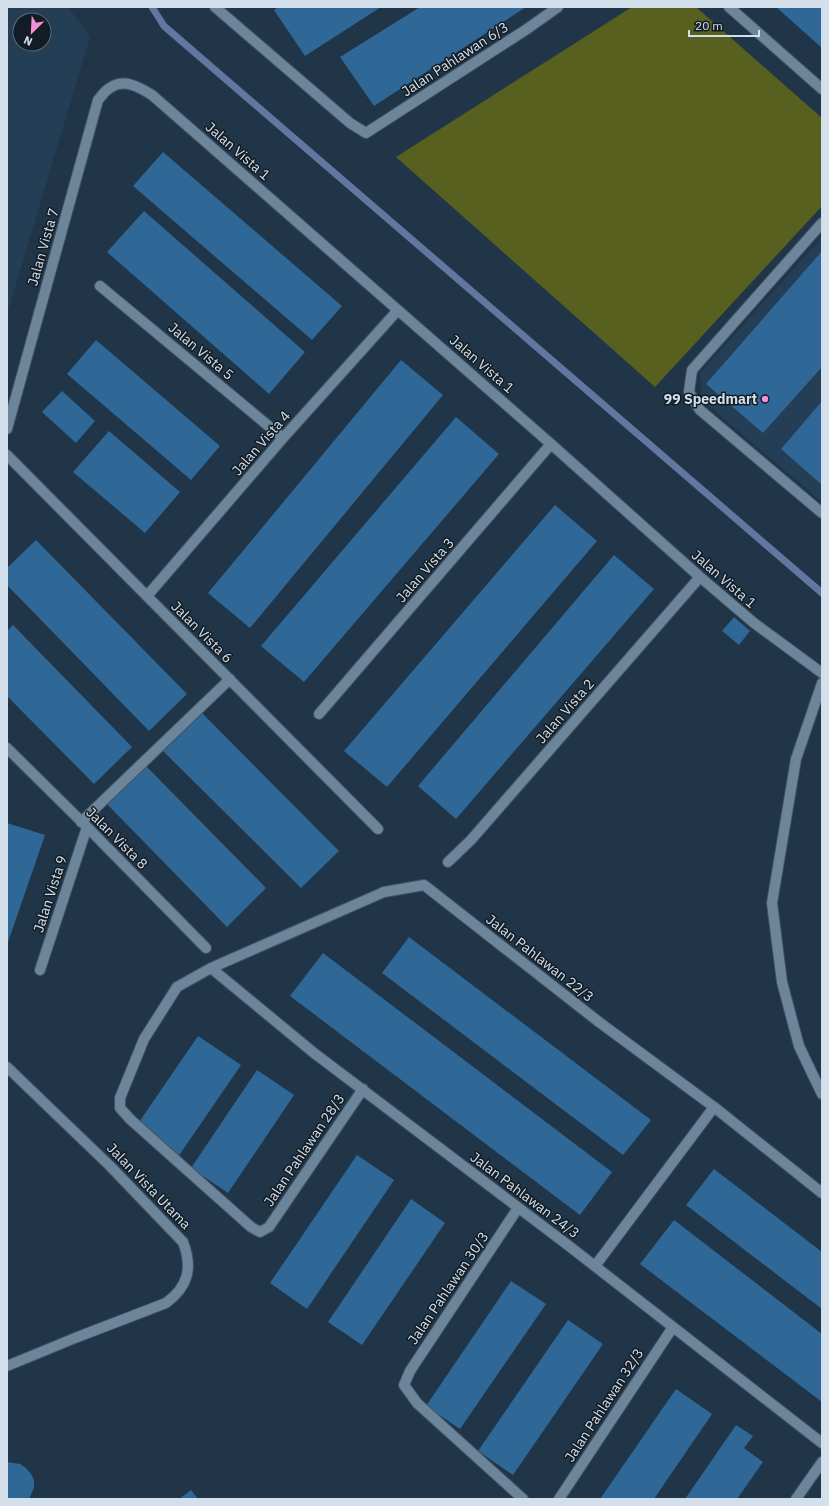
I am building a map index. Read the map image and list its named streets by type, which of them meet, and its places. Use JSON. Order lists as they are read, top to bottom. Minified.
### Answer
{"streets":{"street":["Jalan Pahlawan 6/3","Jalan Vista 1","Jalan Vista 7","Jalan Vista 5","Jalan Vista 4","Jalan Vista 3","Jalan Vista 6","Jalan Vista 2","Jalan Vista 8","Jalan Vista 9","Jalan Pahlawan 22/3","Jalan Pahlawan 28/3","Jalan Vista Utama","Jalan Pahlawan 24/3","Jalan Pahlawan 30/3","Jalan Pahlawan 32/3"]},"crossings":[["Jalan Vista 1","Jalan Vista 7"],["Jalan Vista 1","Jalan Vista 4"],["Jalan Vista 1","Jalan Vista 3"],["Jalan Vista 1","Jalan Vista 2"],["Jalan Vista 5","Jalan Vista 4"],["Jalan Vista 4","Jalan Vista 6"],["Jalan Vista 8","Jalan Vista 9"],["Jalan Pahlawan 22/3","Jalan Pahlawan 28/3"],["Jalan Pahlawan 22/3","Jalan Pahlawan 24/3"],["Jalan Pahlawan 28/3","Jalan Pahlawan 24/3"],["Jalan Pahlawan 24/3","Jalan Pahlawan 30/3"],["Jalan Pahlawan 24/3","Jalan Pahlawan 32/3"]],"places":["99 Speedmart"],"scale_bar":"20 m","north":"bottom left"}
